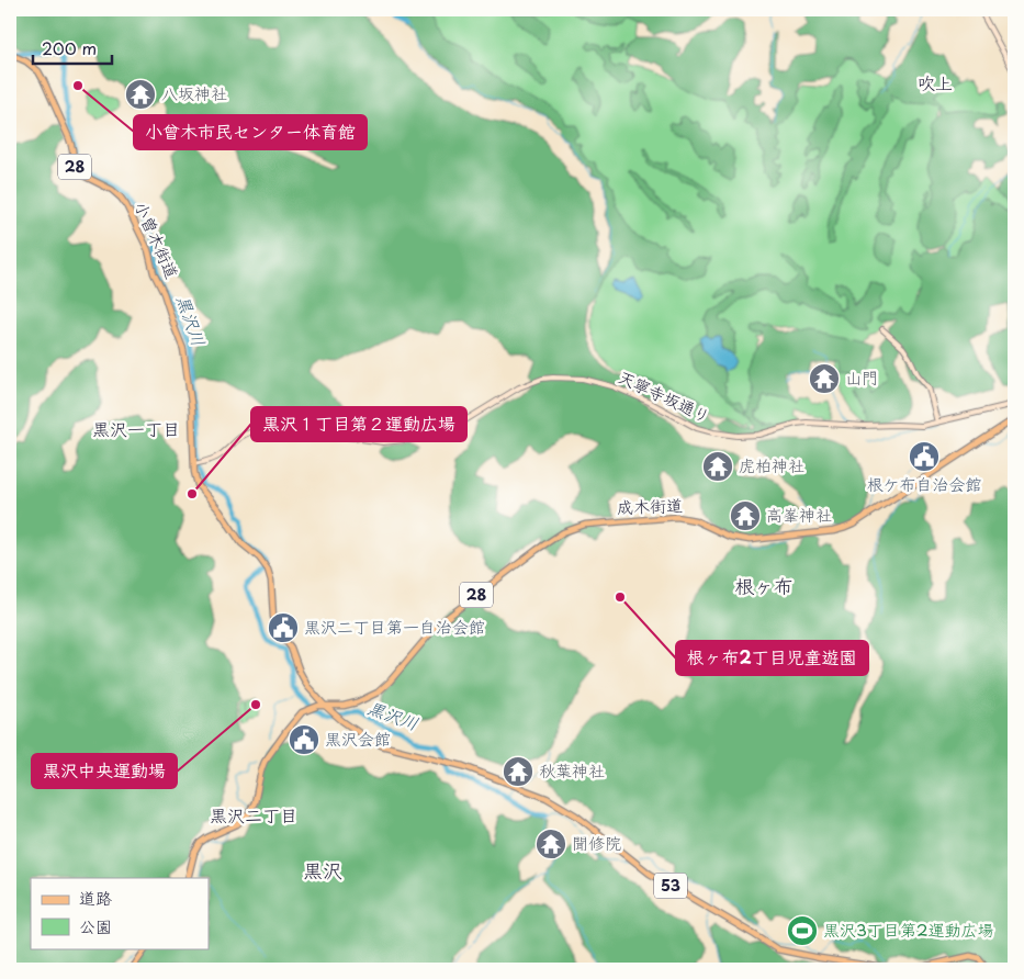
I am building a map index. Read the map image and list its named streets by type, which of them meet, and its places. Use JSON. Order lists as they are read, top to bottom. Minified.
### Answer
{"streets":{"main road":["28","小曽木街道","成木街道","53"],"street":["天寧寺坂通り"]},"crossings":[["小曽木街道","天寧寺坂通り"],["小曽木街道","成木街道"],["小曽木街道","53"],["成木街道","53"]],"districts":["吹上","黒沢一丁目","根ヶ布","黒沢二丁目","黒沢"],"water":["黒沢川"],"places":{"other":["小曾木市民センター体育館","黒沢１丁目第２運動広場","根ヶ布2丁目児童遊園","黒沢中央運動場"],"temple":["八坂神社","山門","虎柏神社","高峯神社","秋葉神社","聞修院"],"public building":["根ケ布自治会館","黒沢二丁目第一自治会館","黒沢会館"],"sports":["黒沢3丁目第2運動広場"]},"legend":["道路","公園"],"scale_bar":"200 m"}
